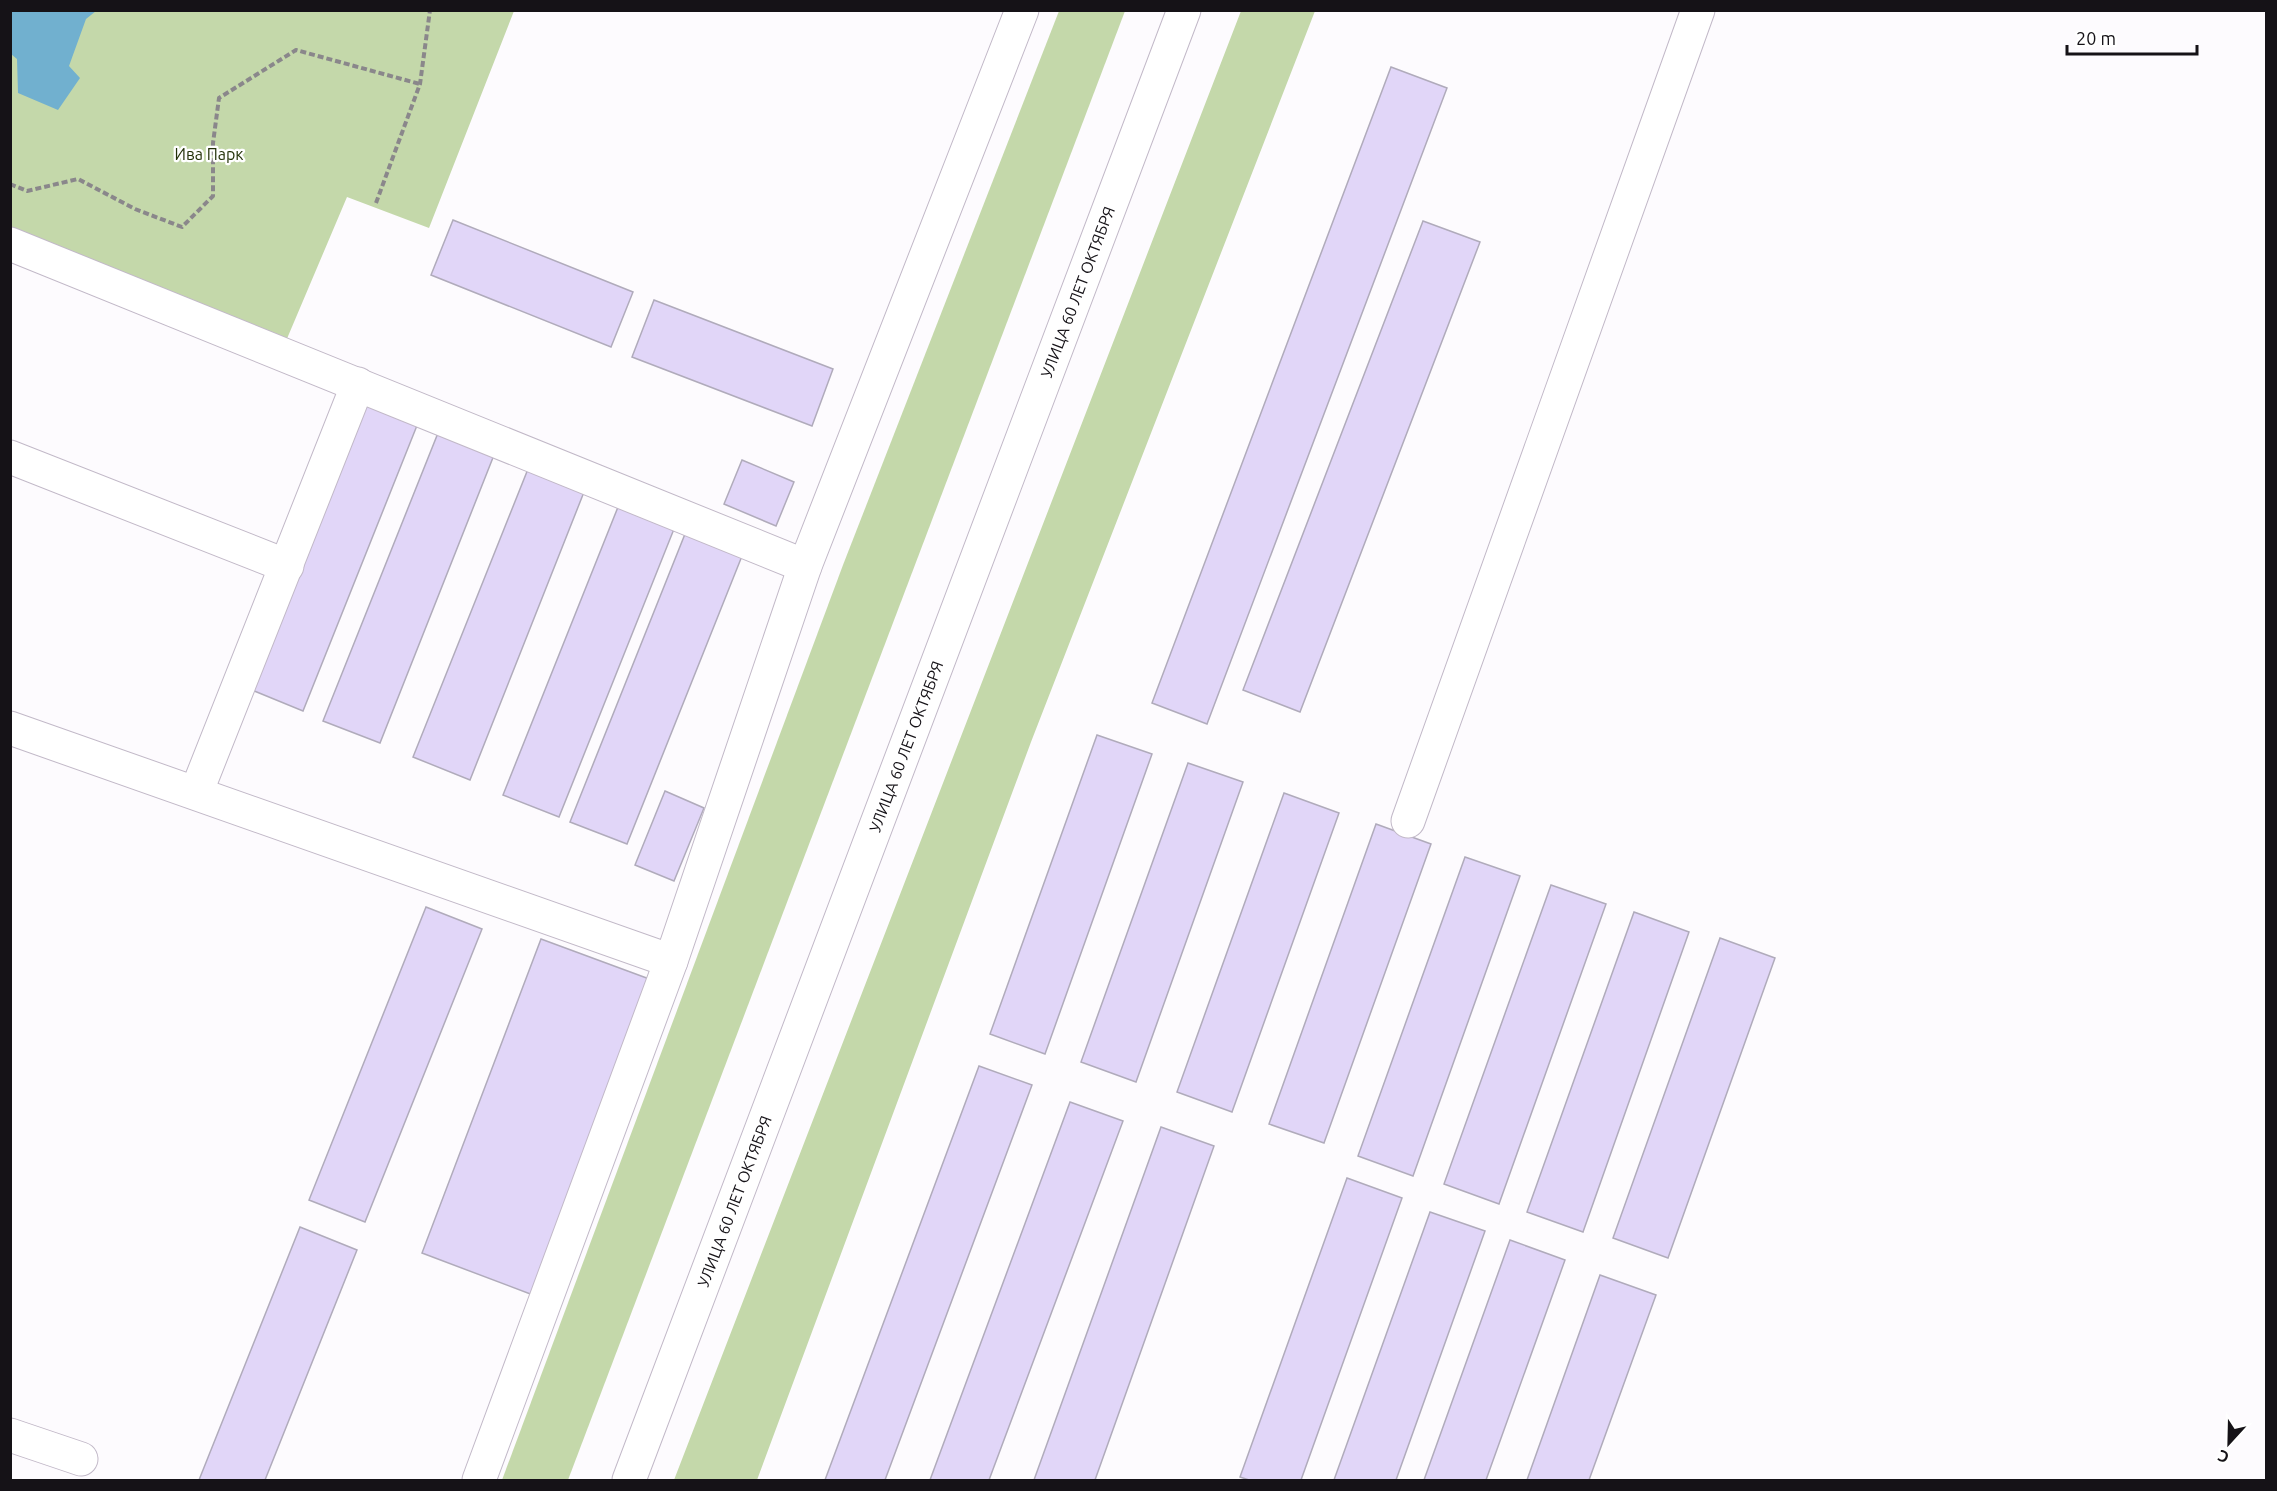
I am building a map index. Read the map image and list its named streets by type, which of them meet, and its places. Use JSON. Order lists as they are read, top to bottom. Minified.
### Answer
{"streets":{"street":["УЛИЦА 60 ЛЕТ ОКТЯБРЯ"]},"parks":["Ива Парк"],"scale_bar":"20 m","north":"bottom"}
